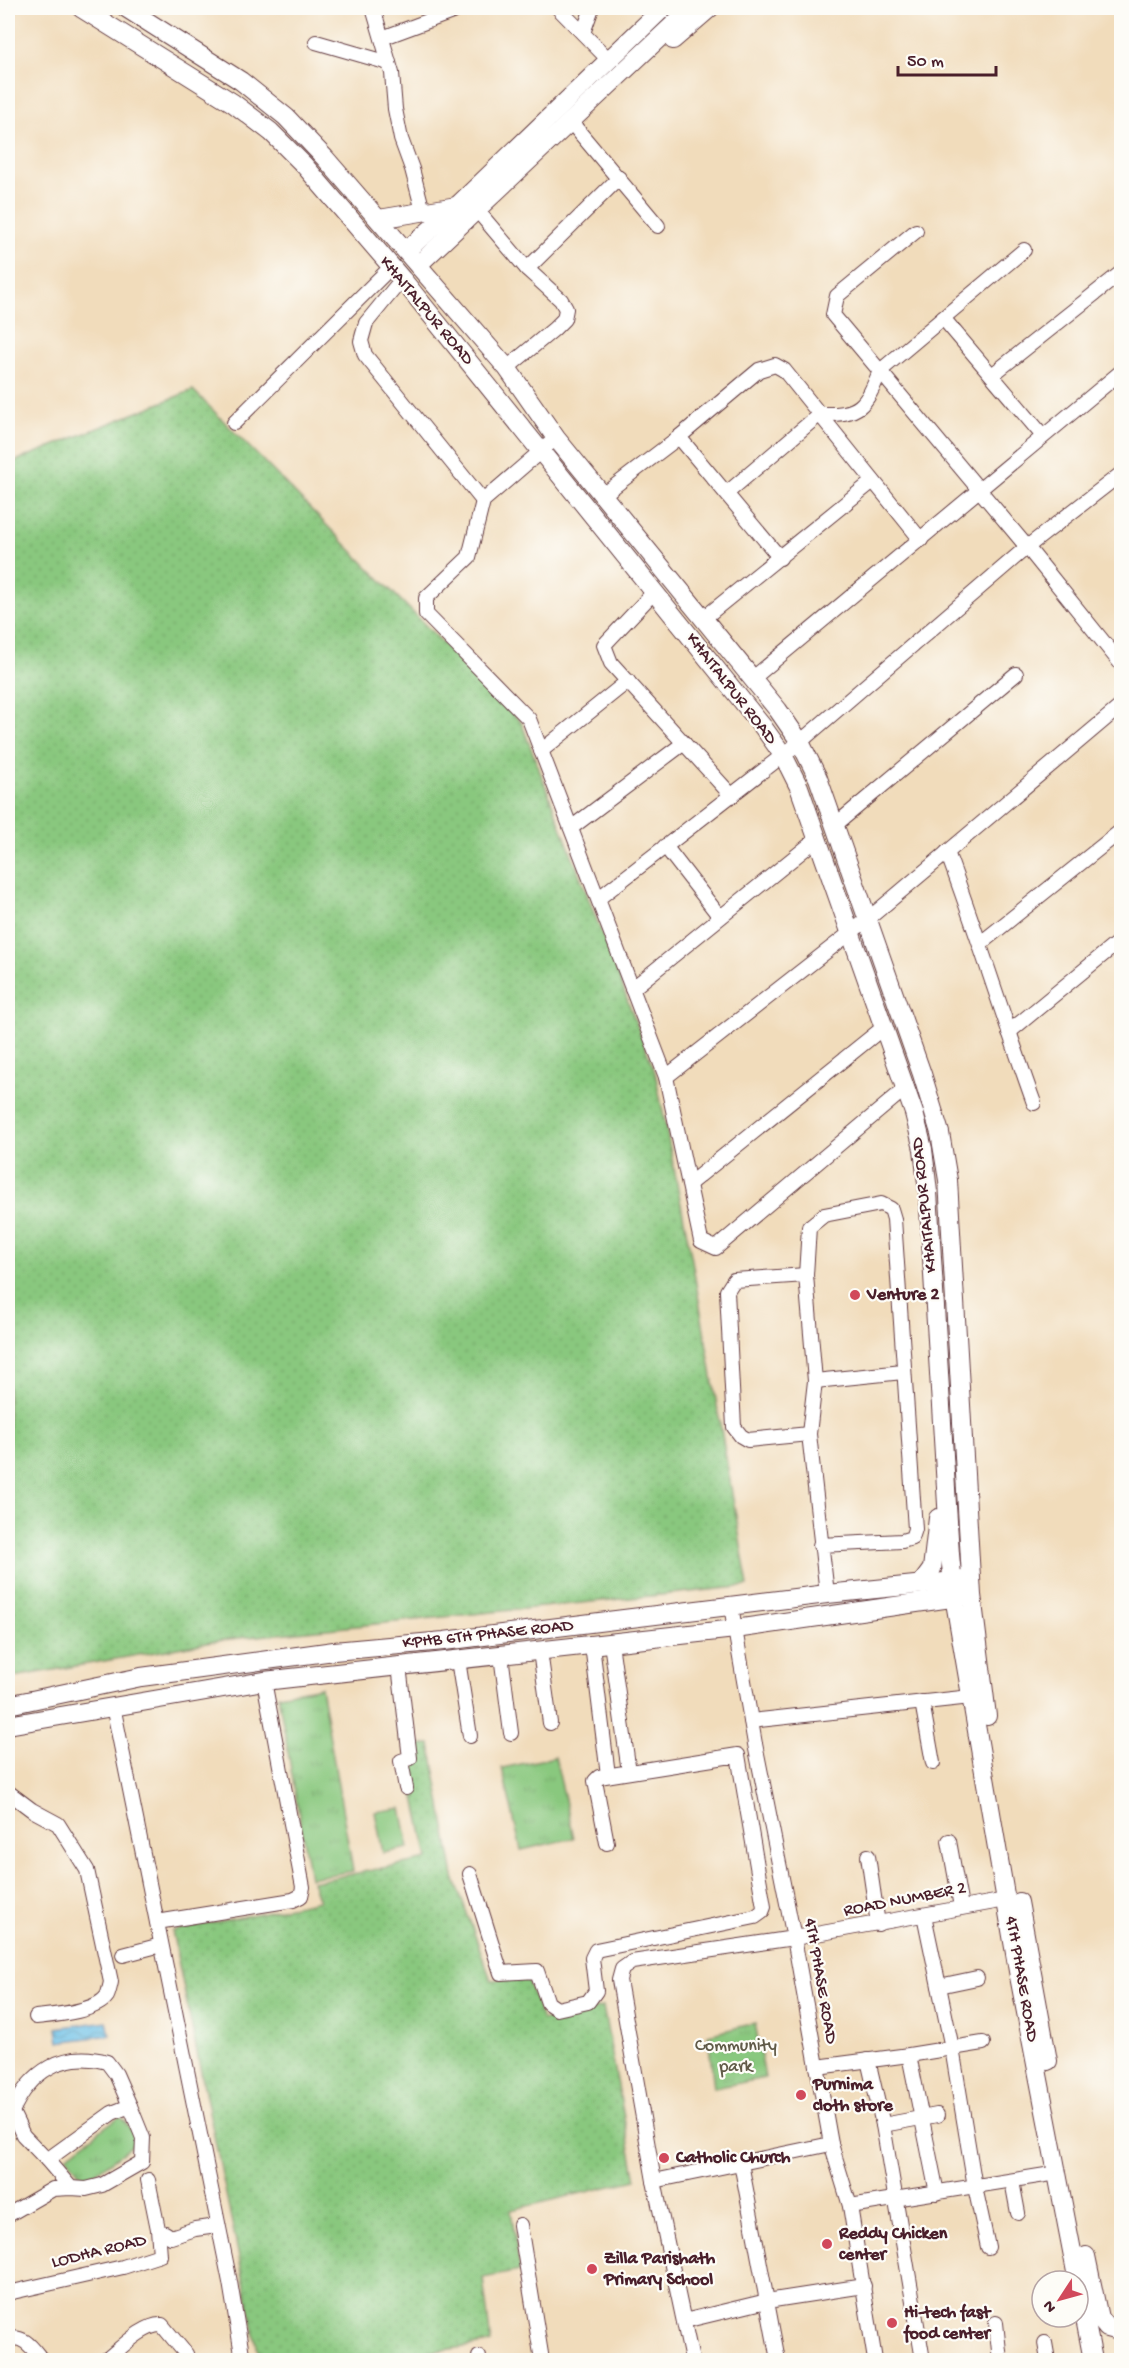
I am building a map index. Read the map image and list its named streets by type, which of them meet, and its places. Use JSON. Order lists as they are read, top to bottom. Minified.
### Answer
{"streets":{"street":["KHAITALPUR ROAD","KPHB 6TH PHASE ROAD","ROAD NUMBER 2","4TH PHASE ROAD","LODHA ROAD"]},"crossings":[["KHAITALPUR ROAD","KPHB 6TH PHASE ROAD"],["KHAITALPUR ROAD","4TH PHASE ROAD"],["KPHB 6TH PHASE ROAD","4TH PHASE ROAD"],["ROAD NUMBER 2","4TH PHASE ROAD"]],"parks":["Community park"],"places":["Venture 2","Purnima cloth store","Catholic Church","Reddy Chicken center","Zilla Parishath Primary School","Hi-tech fast food center"],"scale_bar":"50 m","north":"bottom left"}
